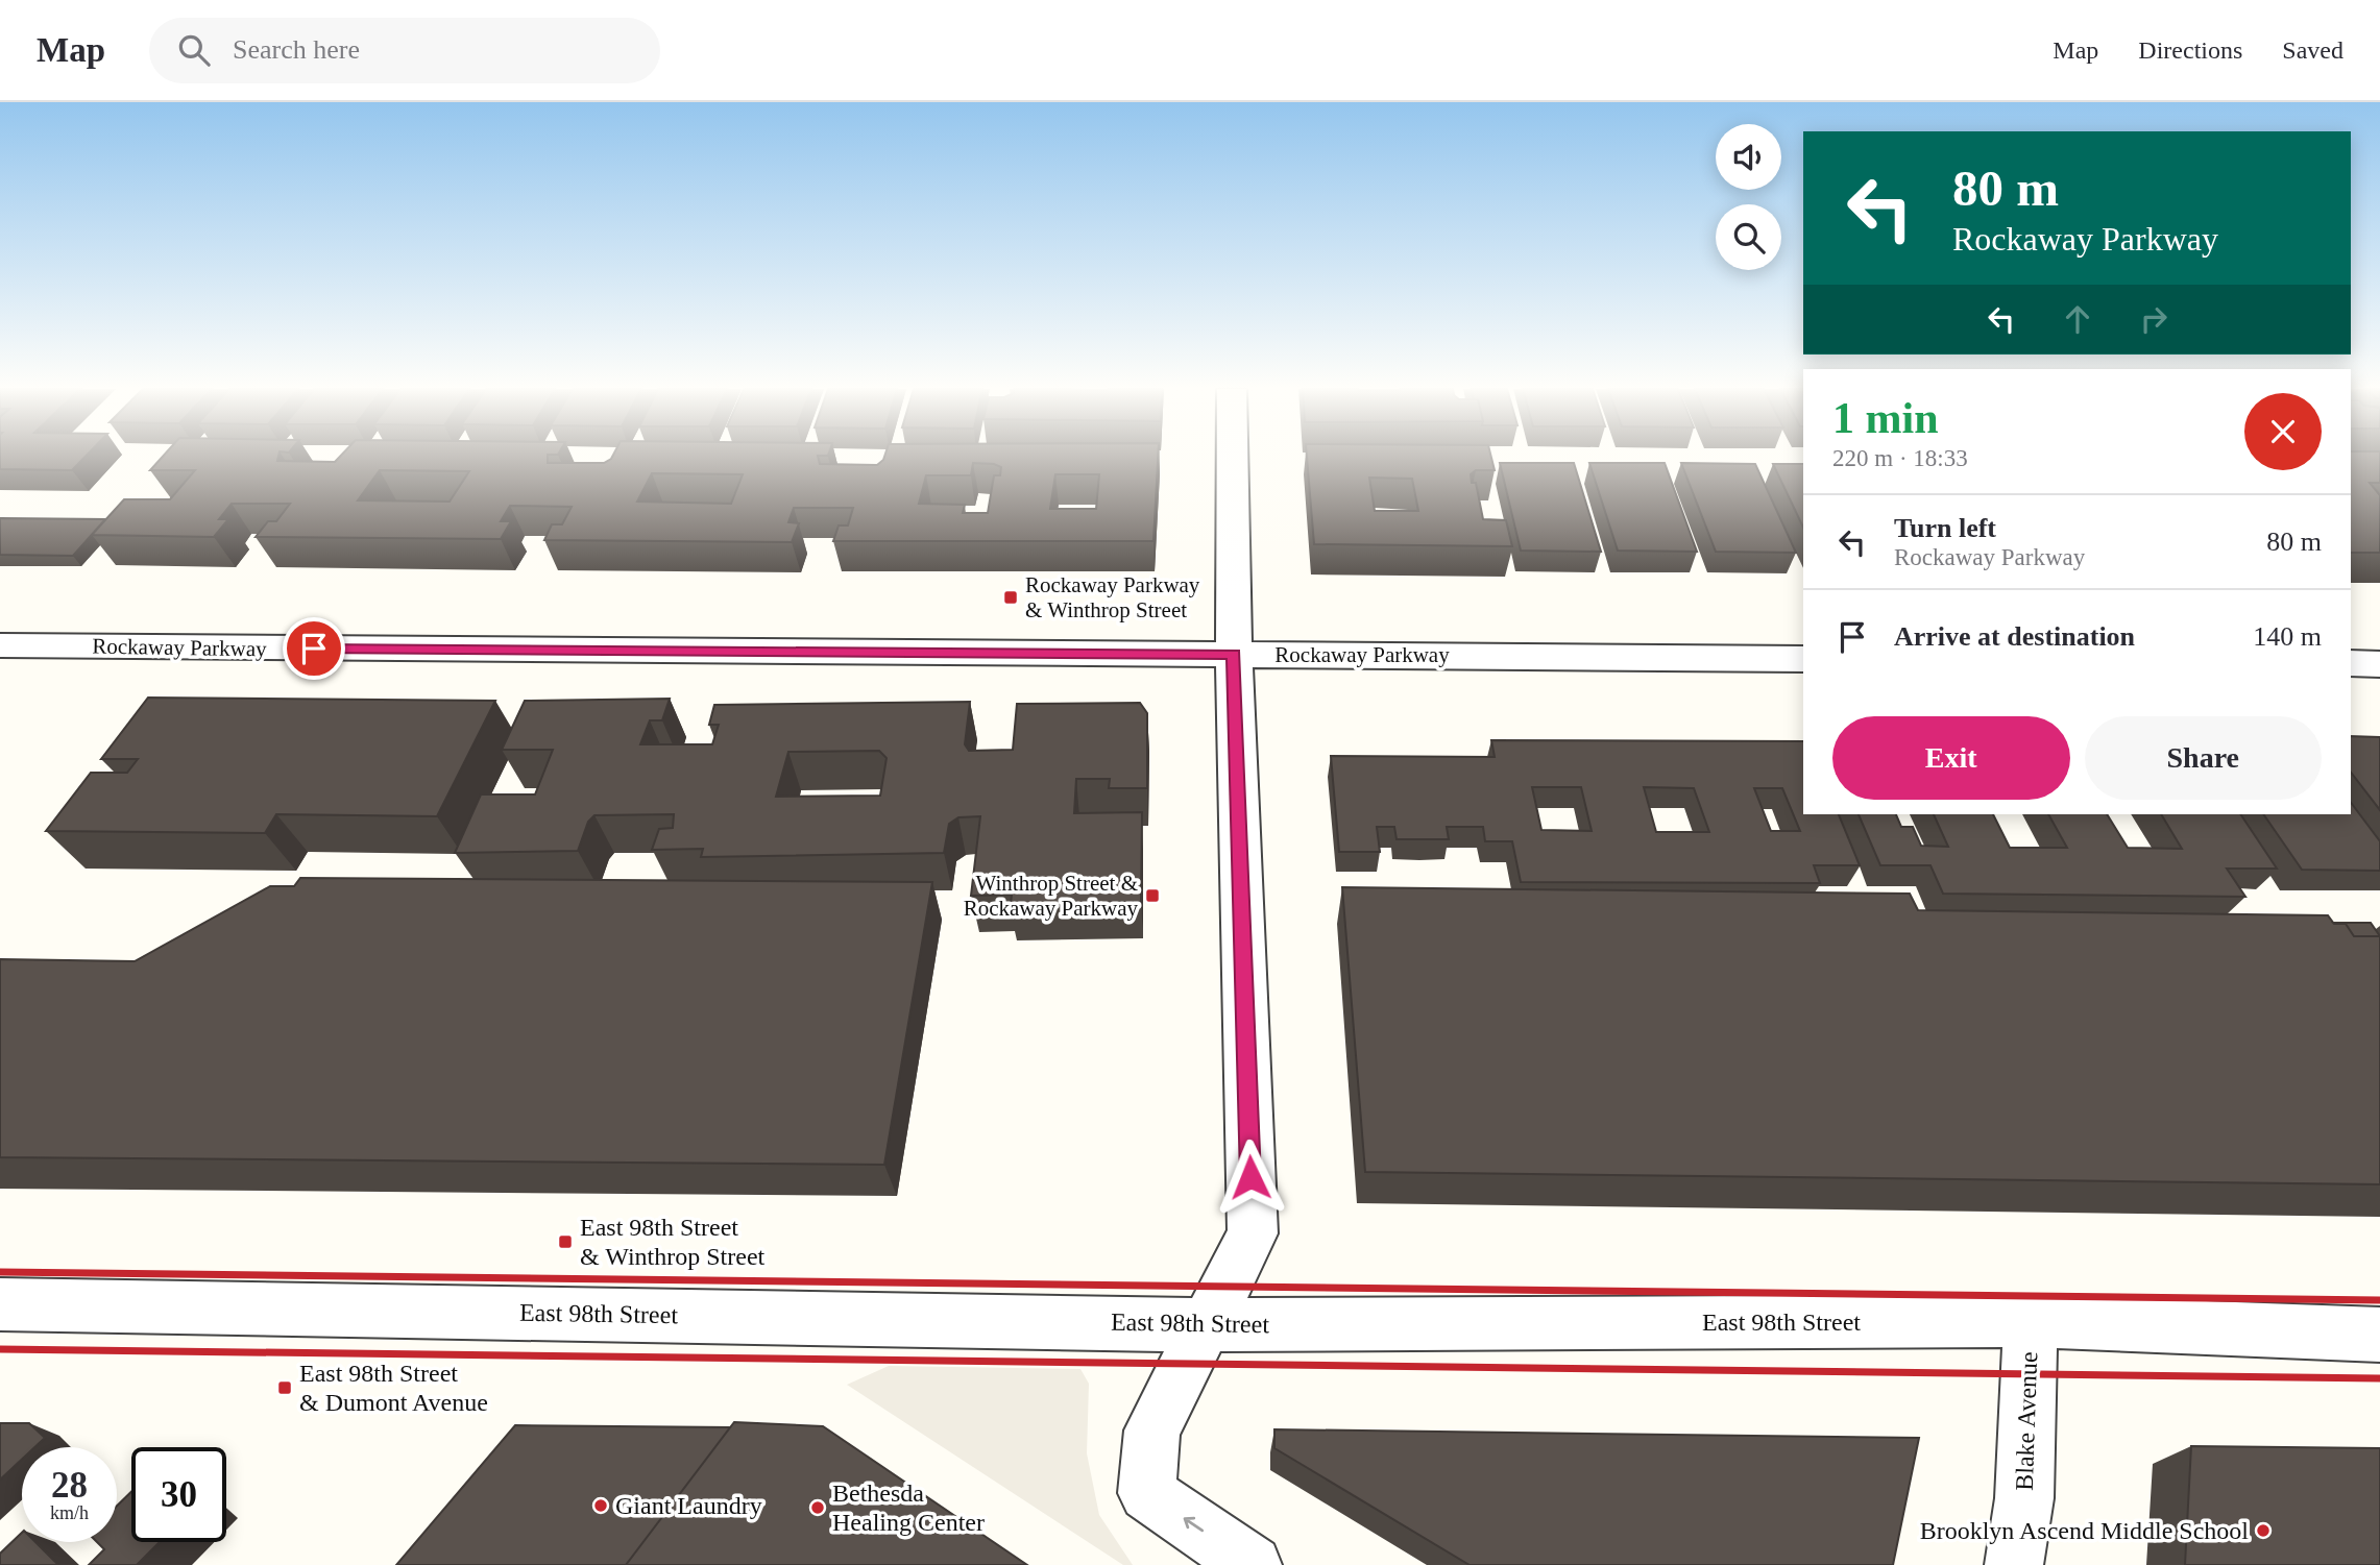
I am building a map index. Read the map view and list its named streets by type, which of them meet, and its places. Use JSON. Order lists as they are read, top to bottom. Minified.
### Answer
{"streets":{"street":["Rockaway Parkway","East 98th Street","Blake Avenue"]},"crossings":[["East 98th Street","Blake Avenue"]],"places":{"transit":["Rockaway Parkway & Winthrop Street","Winthrop Street & Rockaway Parkway","East 98th Street & Winthrop Street","East 98th Street & Dumont Avenue"],"other":["Giant Laundry","Bethesda Healing Center","Brooklyn Ascend Middle School"]},"page":{"header":"Map","search":"Search here","nav":["Map","Directions","Saved"],"turn":["80 m","Rockaway Parkway"],"heading":["1 min","220 m · 18:33"],"list":[{"name":"Turn left","note":"Rockaway Parkway","value":"80 m"},{"name":"Arrive at destination","value":"140 m"}],"buttons":["Exit","Share"],"speed":"28 km/h","limit":"30"}}
